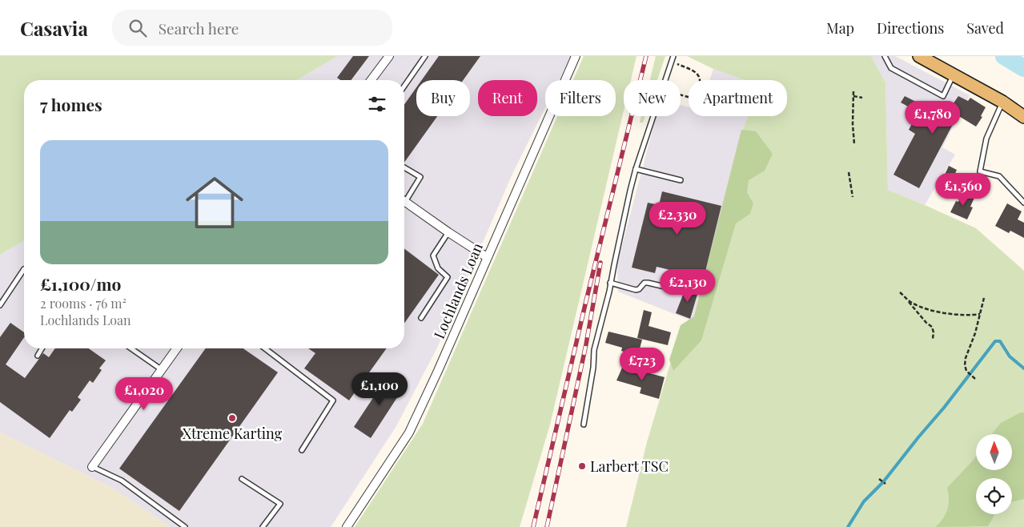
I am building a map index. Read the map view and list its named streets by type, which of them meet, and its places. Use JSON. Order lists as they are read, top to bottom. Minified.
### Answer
{"streets":{"street":["Lochlands Loan"]},"places":["Xtreme Karting","Larbert TSC"],"north":"top","page":{"header":"Casavia","search":"Search here","nav":["Map","Directions","Saved"],"chip":["Buy","Rent","Filters","New","Apartment"],"heading":"7 homes","price":["£1,780","£1,560","£2,330","£2,130","£723","£1,100","£1,020"],"list":[{"name":"£1,100/mo","note":"2 rooms · 76 m² · Lochlands Loan"}]}}
